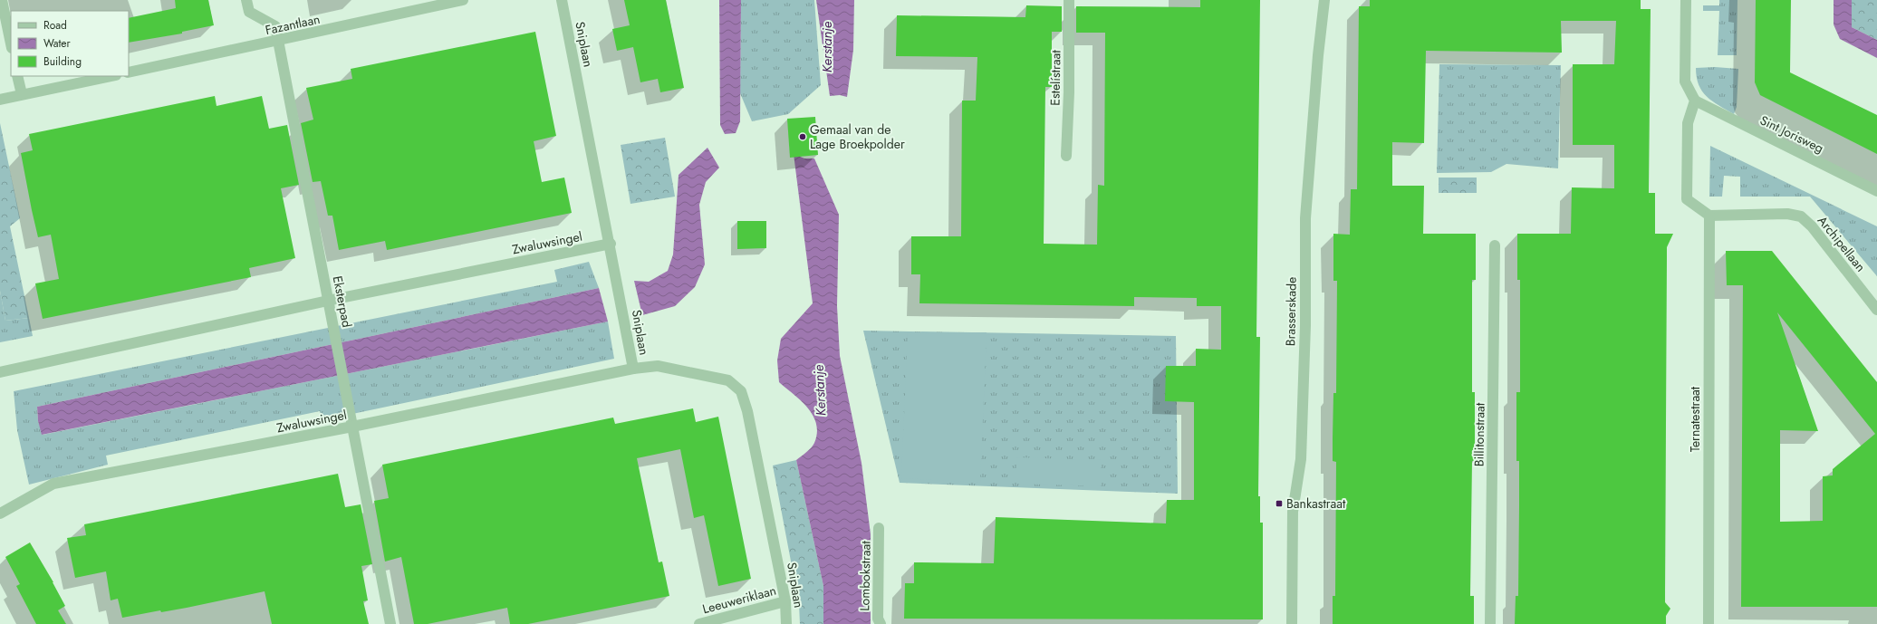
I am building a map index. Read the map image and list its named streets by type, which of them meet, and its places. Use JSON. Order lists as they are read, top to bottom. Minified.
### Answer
{"streets":{"street":["Fazantlaan","Sniplaan","Estelístraat","Sint Jorisweg","Zwaluwsingel","Archipellaan","Eksterpad","Brasserskade","Ternatestraat","Billitonstraat","Lombokstraat","Leeuweriklaan"]},"crossings":[["Fazantlaan","Eksterpad"],["Sniplaan","Zwaluwsingel"],["Sniplaan","Leeuweriklaan"],["Zwaluwsingel","Eksterpad"],["Archipellaan","Ternatestraat"]],"water":["Kerstanje"],"places":{"other":["Gemaal van de Lage Broekpolder"],"transit":["Bankastraat"]},"legend":["Road","Water","Building"]}
